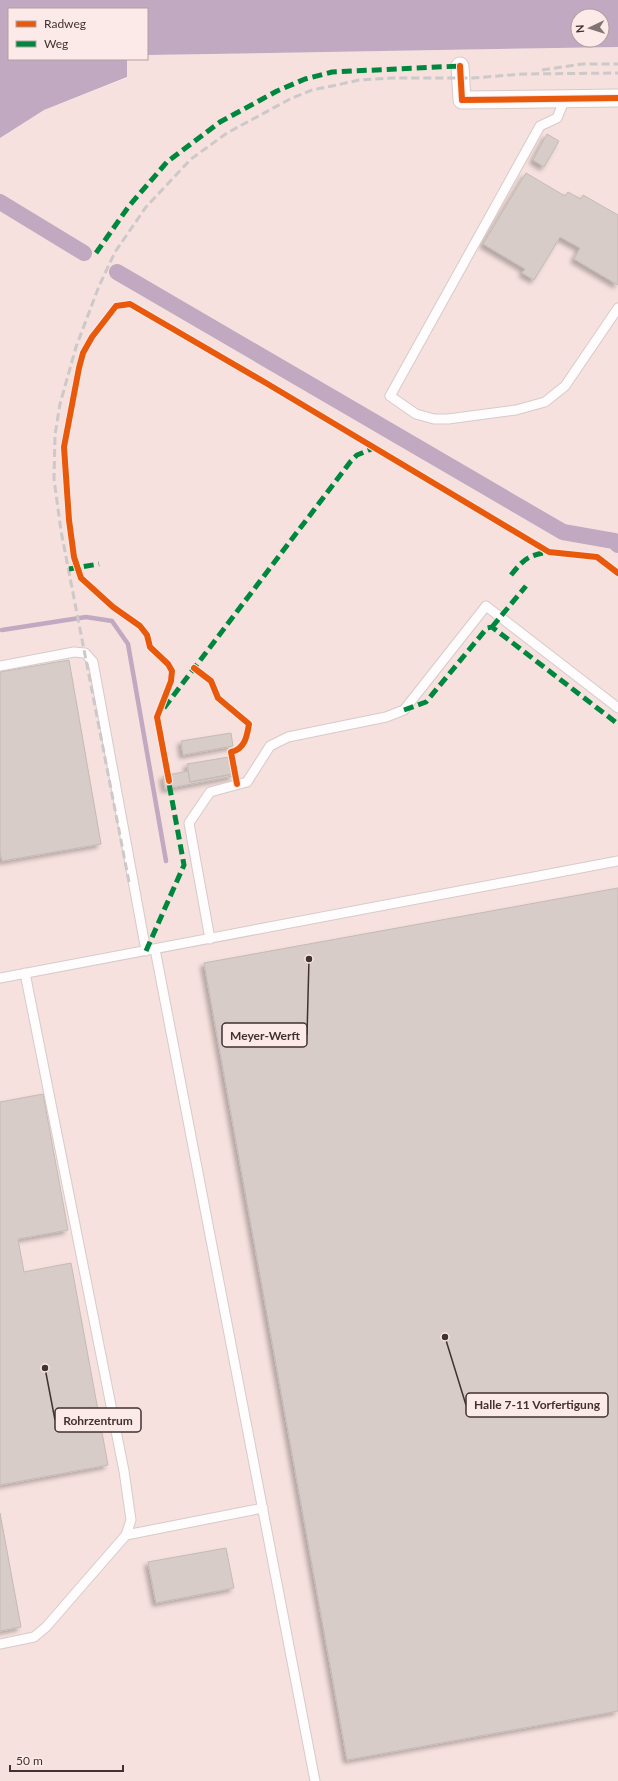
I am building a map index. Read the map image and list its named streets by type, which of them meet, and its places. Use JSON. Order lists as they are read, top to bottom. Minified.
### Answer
{"places":["Meyer-Werft","Halle 7-11 Vorfertigung","Rohrzentrum"],"legend":["Radweg","Weg"],"scale_bar":"50 m","north":"left"}
